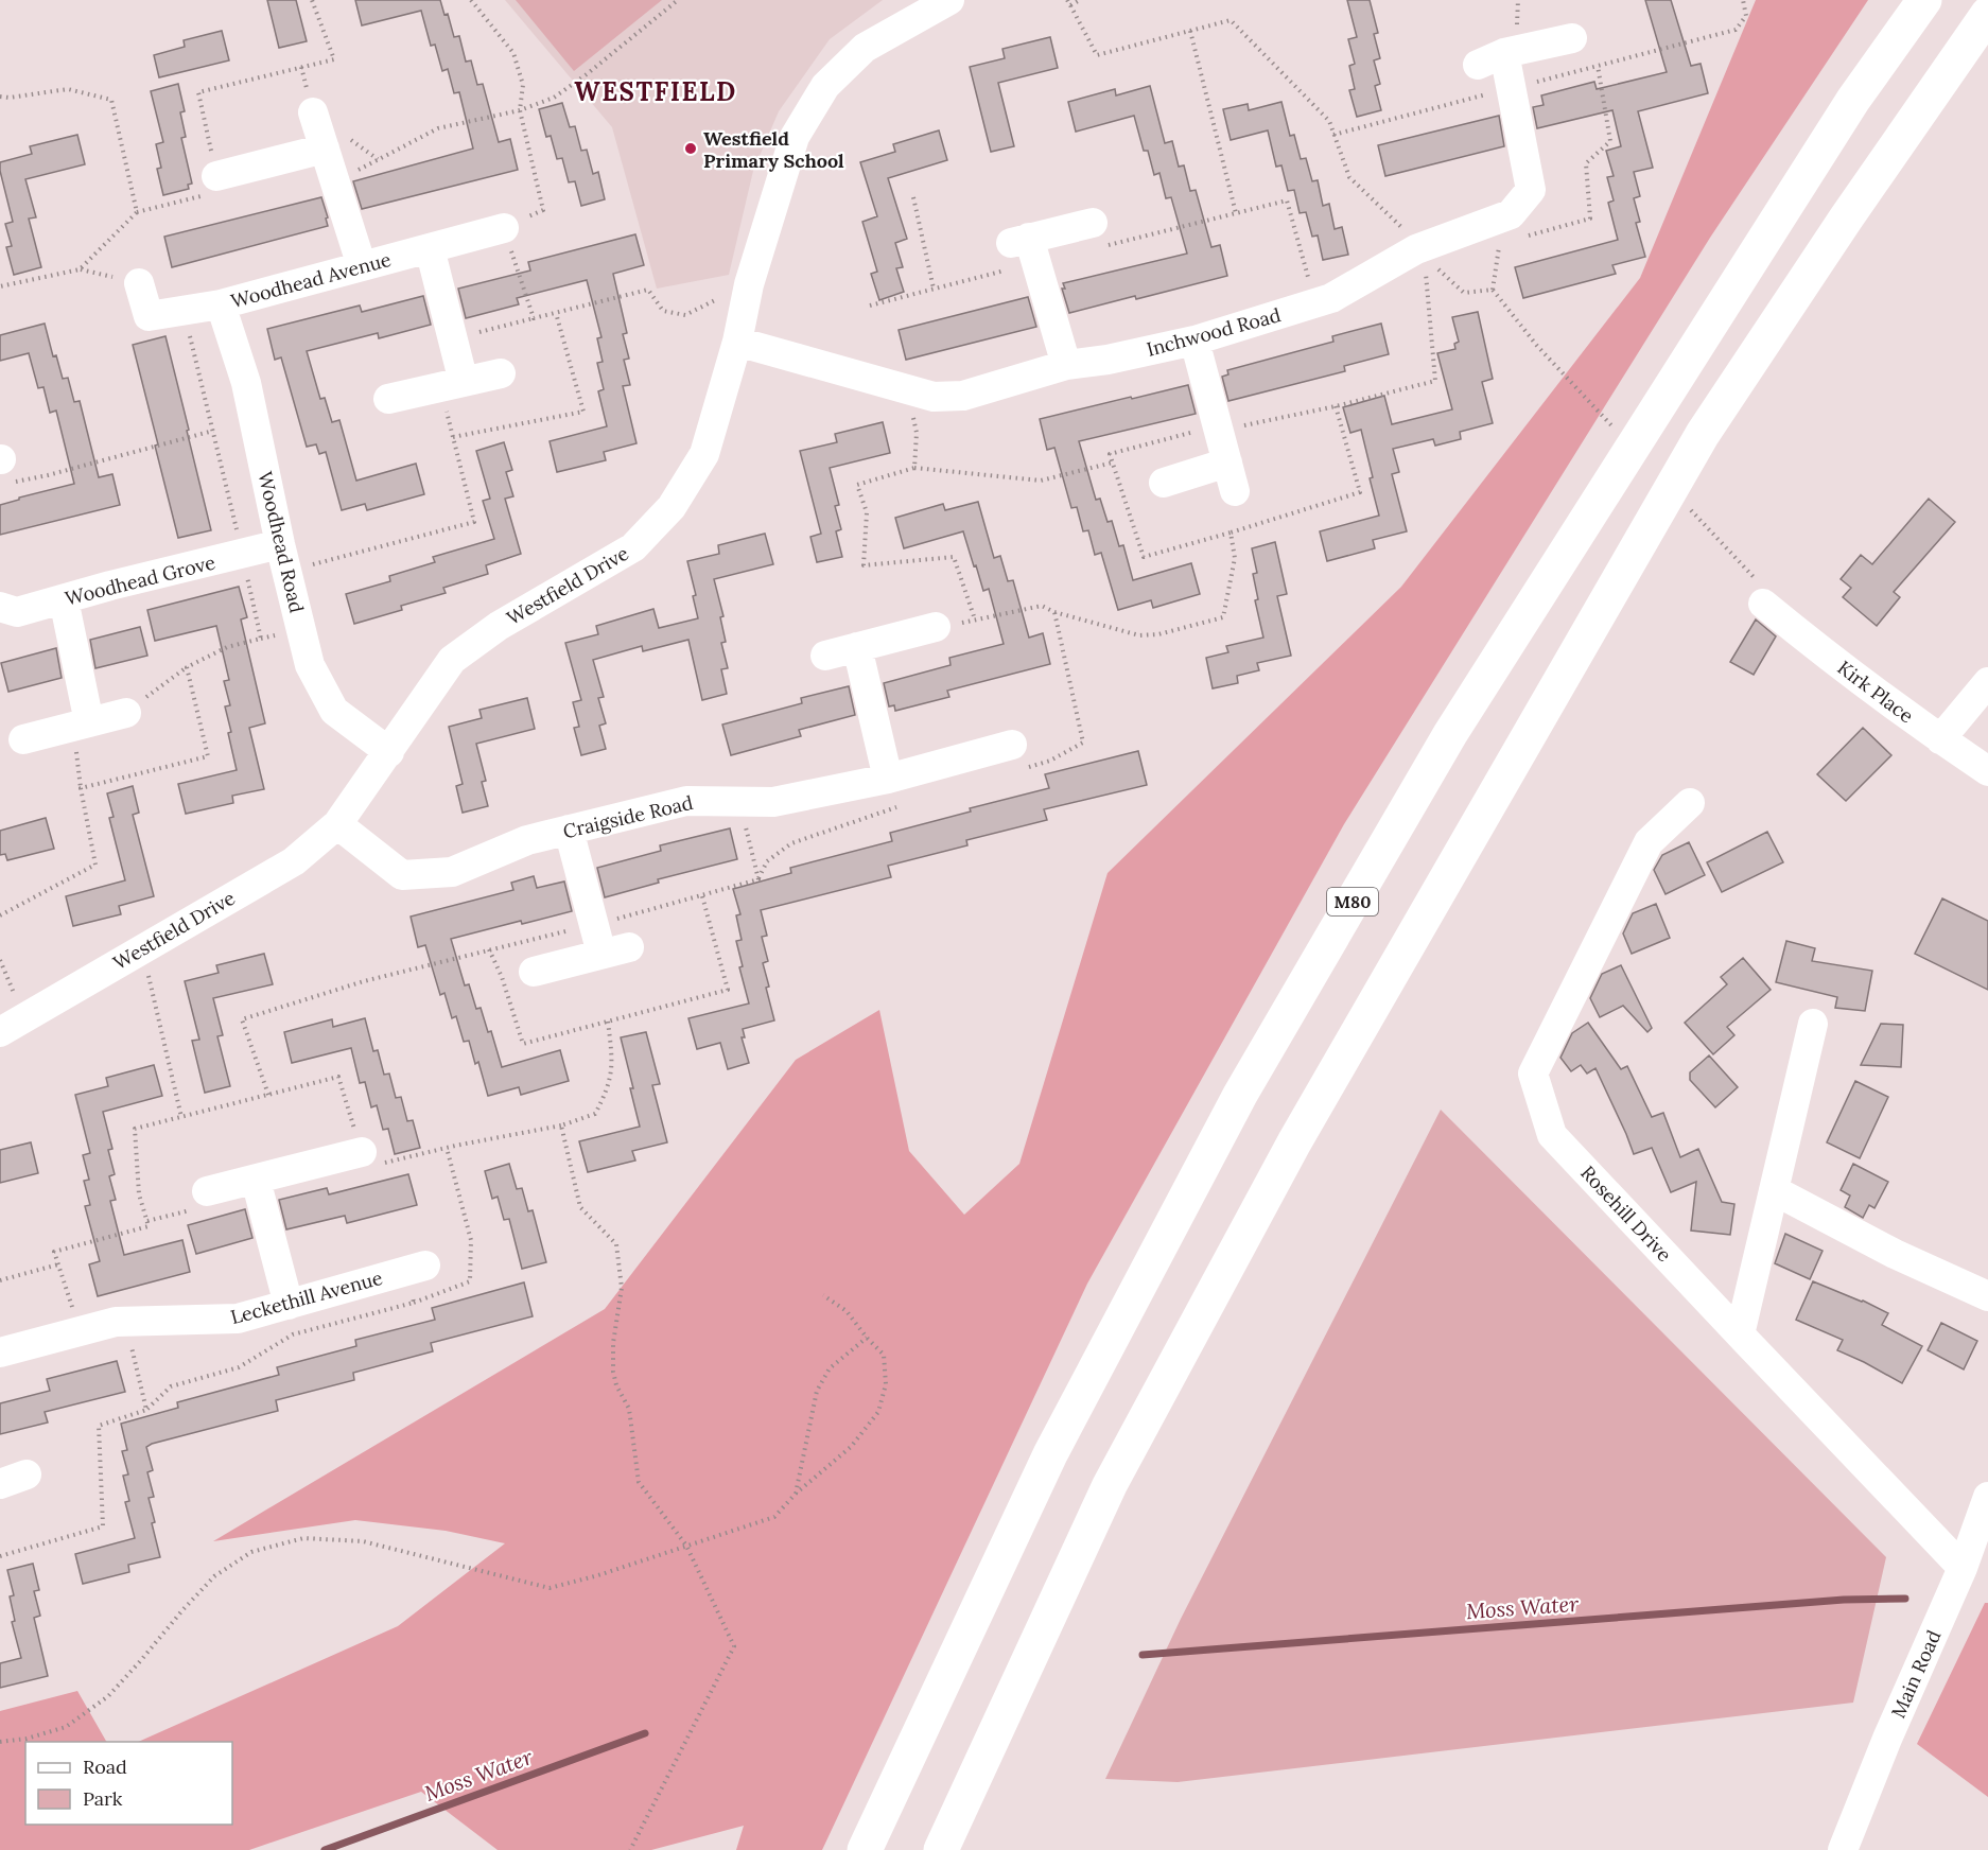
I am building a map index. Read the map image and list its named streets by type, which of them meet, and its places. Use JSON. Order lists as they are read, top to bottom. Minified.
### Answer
{"streets":{"highway":["M80"],"street":["Woodhead Avenue","Inchwood Road","Woodhead Road","Woodhead Grove","Westfield Drive","Kirk Place","Craigside Road","Rosehill Drive","Leckethill Avenue","Main Road"]},"crossings":[["Woodhead Avenue","Woodhead Road"],["Inchwood Road","Westfield Drive"],["Woodhead Road","Woodhead Grove"],["Woodhead Road","Westfield Drive"],["Westfield Drive","Craigside Road"],["Rosehill Drive","Main Road"]],"districts":["WESTFIELD"],"water":["Moss Water"],"places":["Westfield Primary School"],"legend":["Road","Park"]}
